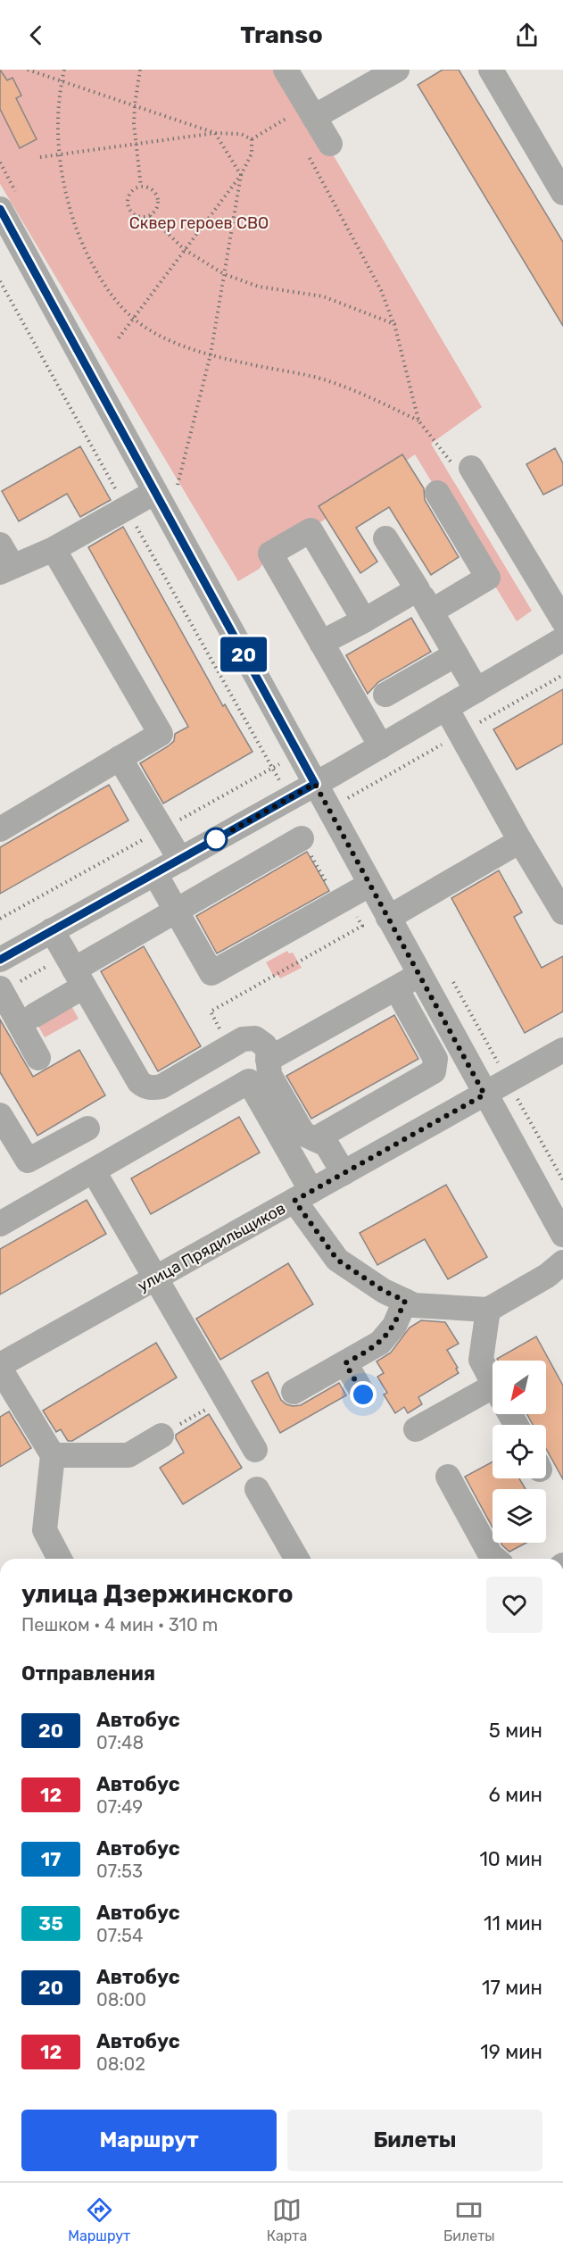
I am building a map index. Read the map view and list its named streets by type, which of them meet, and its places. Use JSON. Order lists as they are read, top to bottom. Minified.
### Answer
{"streets":{"street":["улица Прядильщиков"]},"parks":["Сквер героев СВО"],"lines":["bus line 20"],"north":"bottom left","page":{"header":"Transo","on_map":"20","heading":[["улица Дзержинского","Пешком · 4 мин · 310 m"],"Отправления"],"list":[{"mark":"20","name":"Автобус","note":"07:48","value":"5 мин"},{"mark":"12","name":"Автобус","note":"07:49","value":"6 мин"},{"mark":"17","name":"Автобус","note":"07:53","value":"10 мин"},{"mark":"35","name":"Автобус","note":"07:54","value":"11 мин"},{"mark":"20","name":"Автобус","note":"08:00","value":"17 мин"},{"mark":"12","name":"Автобус","note":"08:02","value":"19 мин"}],"buttons":["Маршрут","Билеты"],"tabs":["Маршрут","Карта","Билеты"]}}
